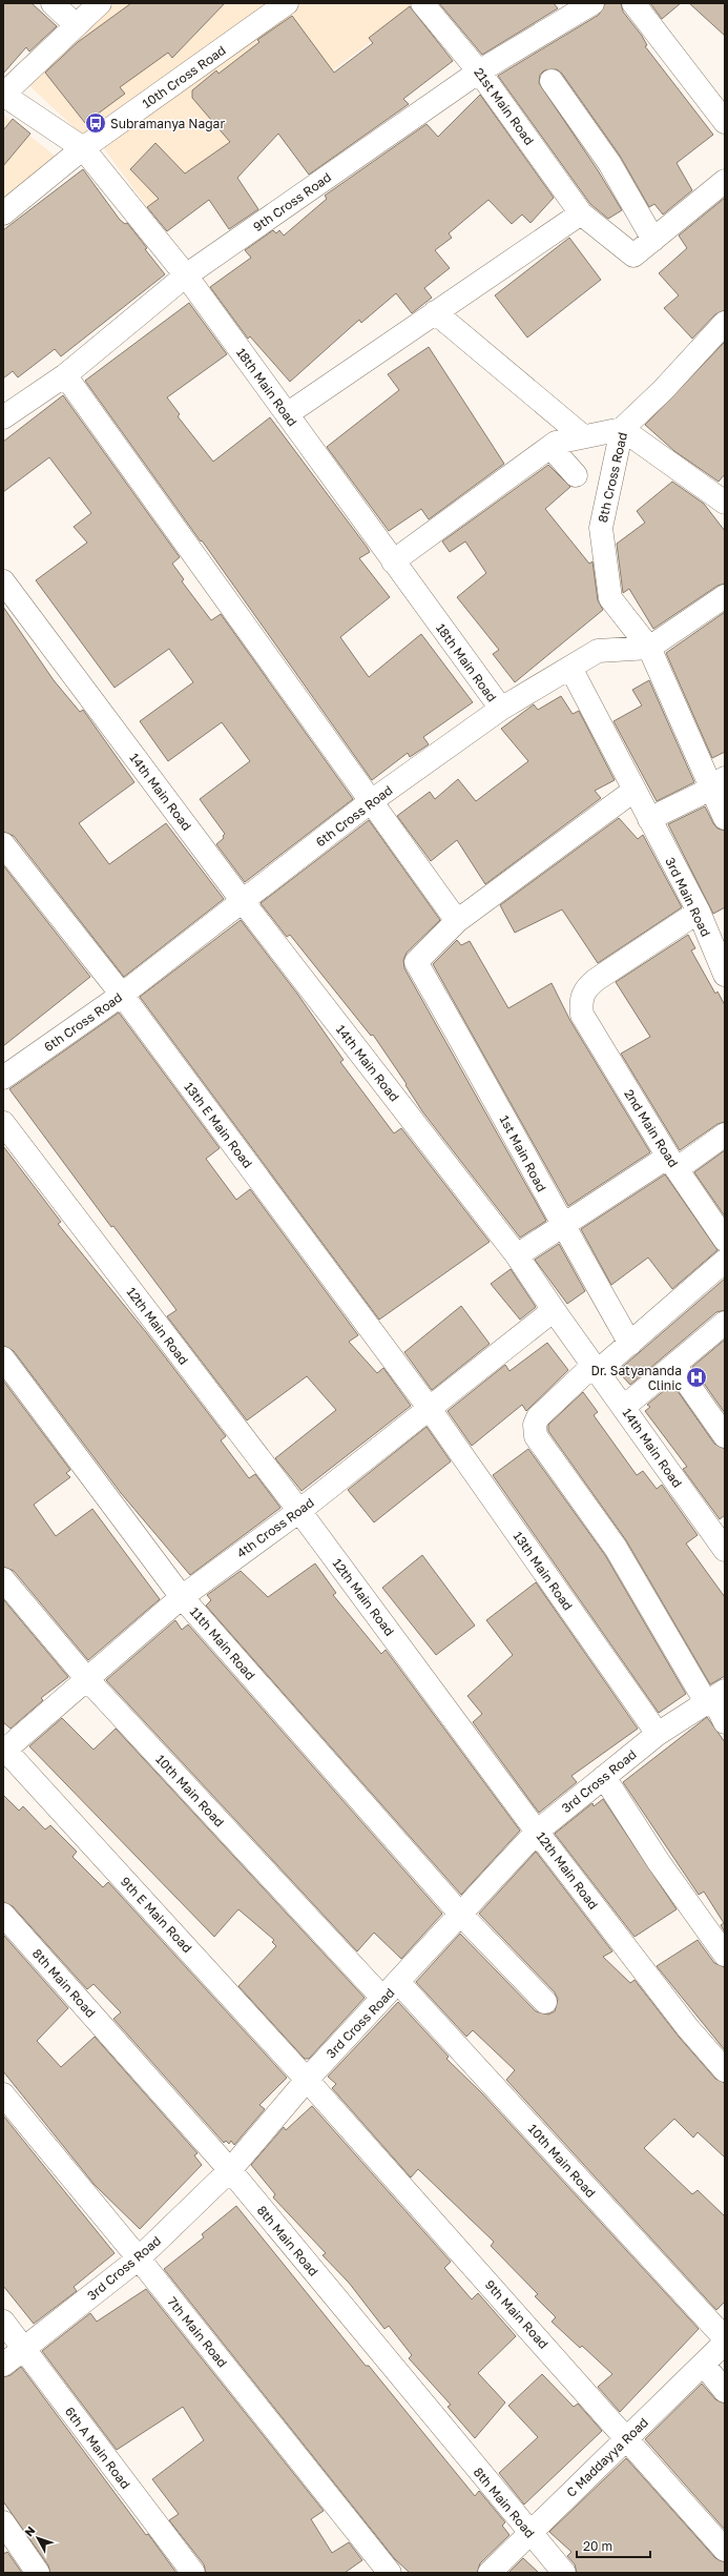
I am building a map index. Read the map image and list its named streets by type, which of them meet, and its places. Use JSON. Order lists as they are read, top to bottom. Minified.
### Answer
{"streets":{"street":["10th Cross Road","21st Main Road","9th Cross Road","18th Main Road","8th Cross Road","14th Main Road","6th Cross Road","3rd Main Road","13th E Main Road","2nd Main Road","1st Main Road","12th Main Road","4th Cross Road","13th Main Road","11th Main Road","3rd Cross Road","10th Main Road","9th E Main Road","8th Main Road","9th Main Road","7th Main Road","6th A Main Road","C Maddayya Road"]},"crossings":[["10th Cross Road","18th Main Road"],["21st Main Road","9th Cross Road"],["9th Cross Road","18th Main Road"],["18th Main Road","6th Cross Road"],["8th Cross Road","6th Cross Road"],["14th Main Road","6th Cross Road"],["14th Main Road","4th Cross Road"],["6th Cross Road","3rd Main Road"],["6th Cross Road","13th E Main Road"],["3rd Main Road","2nd Main Road"],["13th E Main Road","4th Cross Road"],["13th E Main Road","13th Main Road"],["12th Main Road","4th Cross Road"],["12th Main Road","3rd Cross Road"],["4th Cross Road","13th Main Road"],["4th Cross Road","11th Main Road"],["4th Cross Road","10th Main Road"],["4th Cross Road","9th E Main Road"],["13th Main Road","3rd Cross Road"],["11th Main Road","3rd Cross Road"],["3rd Cross Road","10th Main Road"],["3rd Cross Road","9th E Main Road"],["3rd Cross Road","8th Main Road"],["3rd Cross Road","9th Main Road"],["3rd Cross Road","7th Main Road"],["3rd Cross Road","6th A Main Road"],["9th E Main Road","9th Main Road"],["8th Main Road","C Maddayya Road"],["9th Main Road","C Maddayya Road"]],"places":{"bus stop":["Subramanya Nagar"],"hospital":["Dr. Satyananda Clinic"]},"scale_bar":"20 m","north":"top left"}
